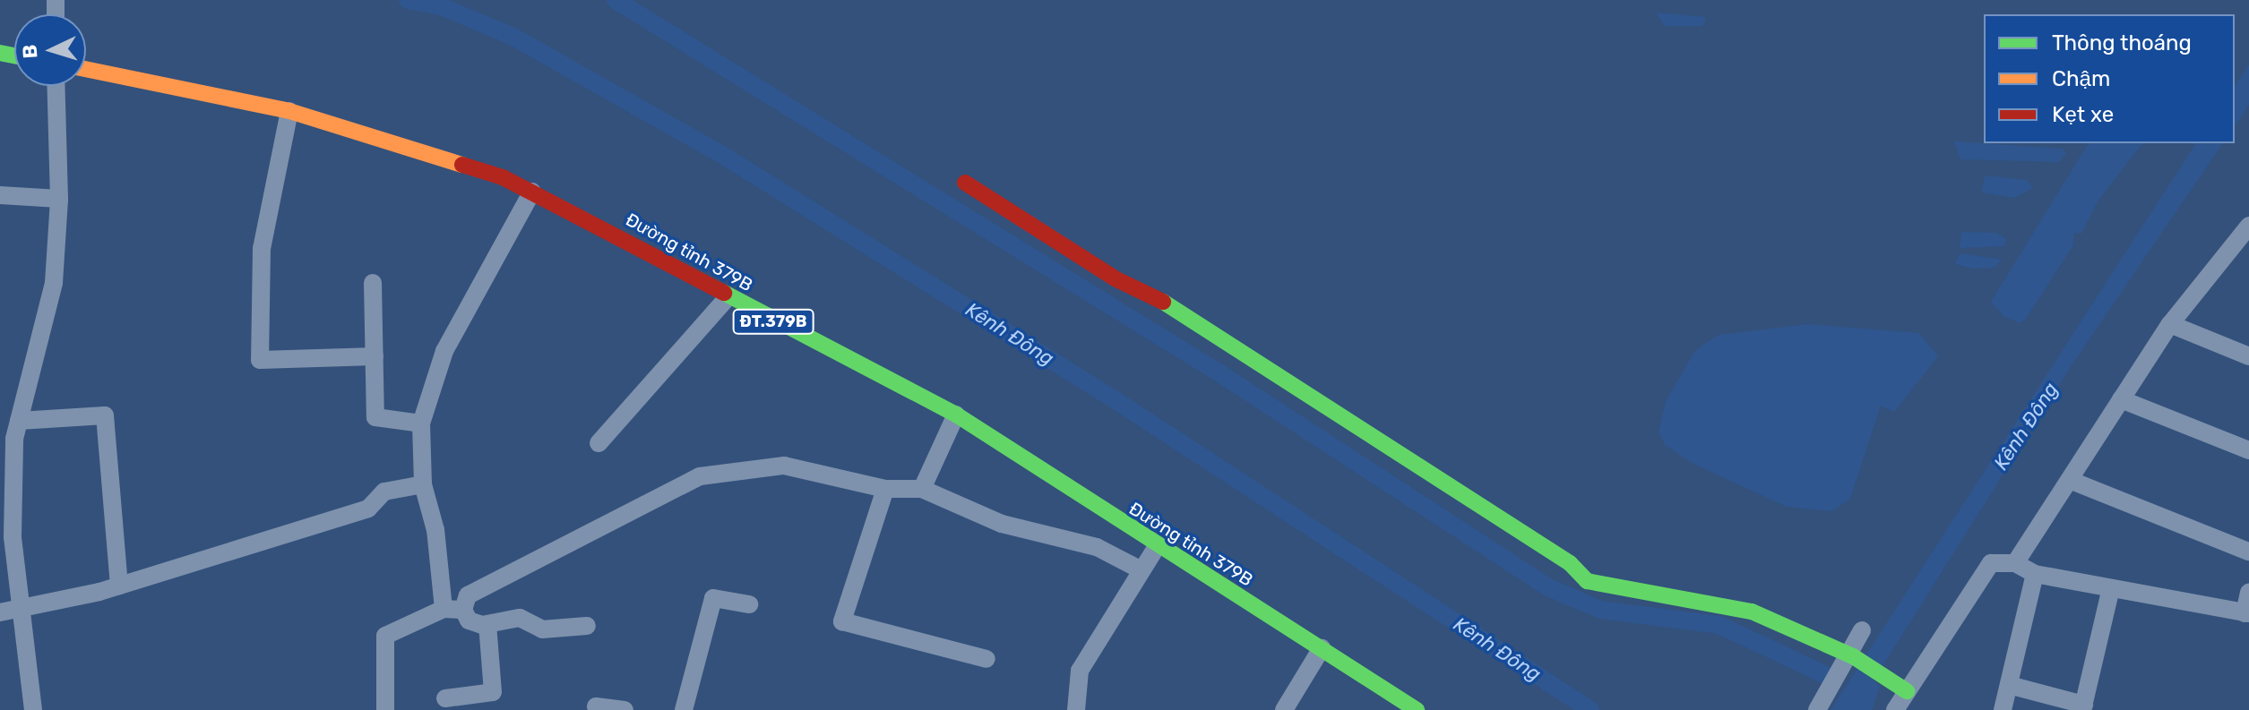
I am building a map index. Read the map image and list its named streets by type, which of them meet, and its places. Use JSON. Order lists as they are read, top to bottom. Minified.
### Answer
{"streets":{"main road":["Đường tỉnh 379B","ĐT.379B"]},"water":["Kênh Đông"],"legend":["Thông thoáng","Chậm","Kẹt xe"],"north":"left"}
